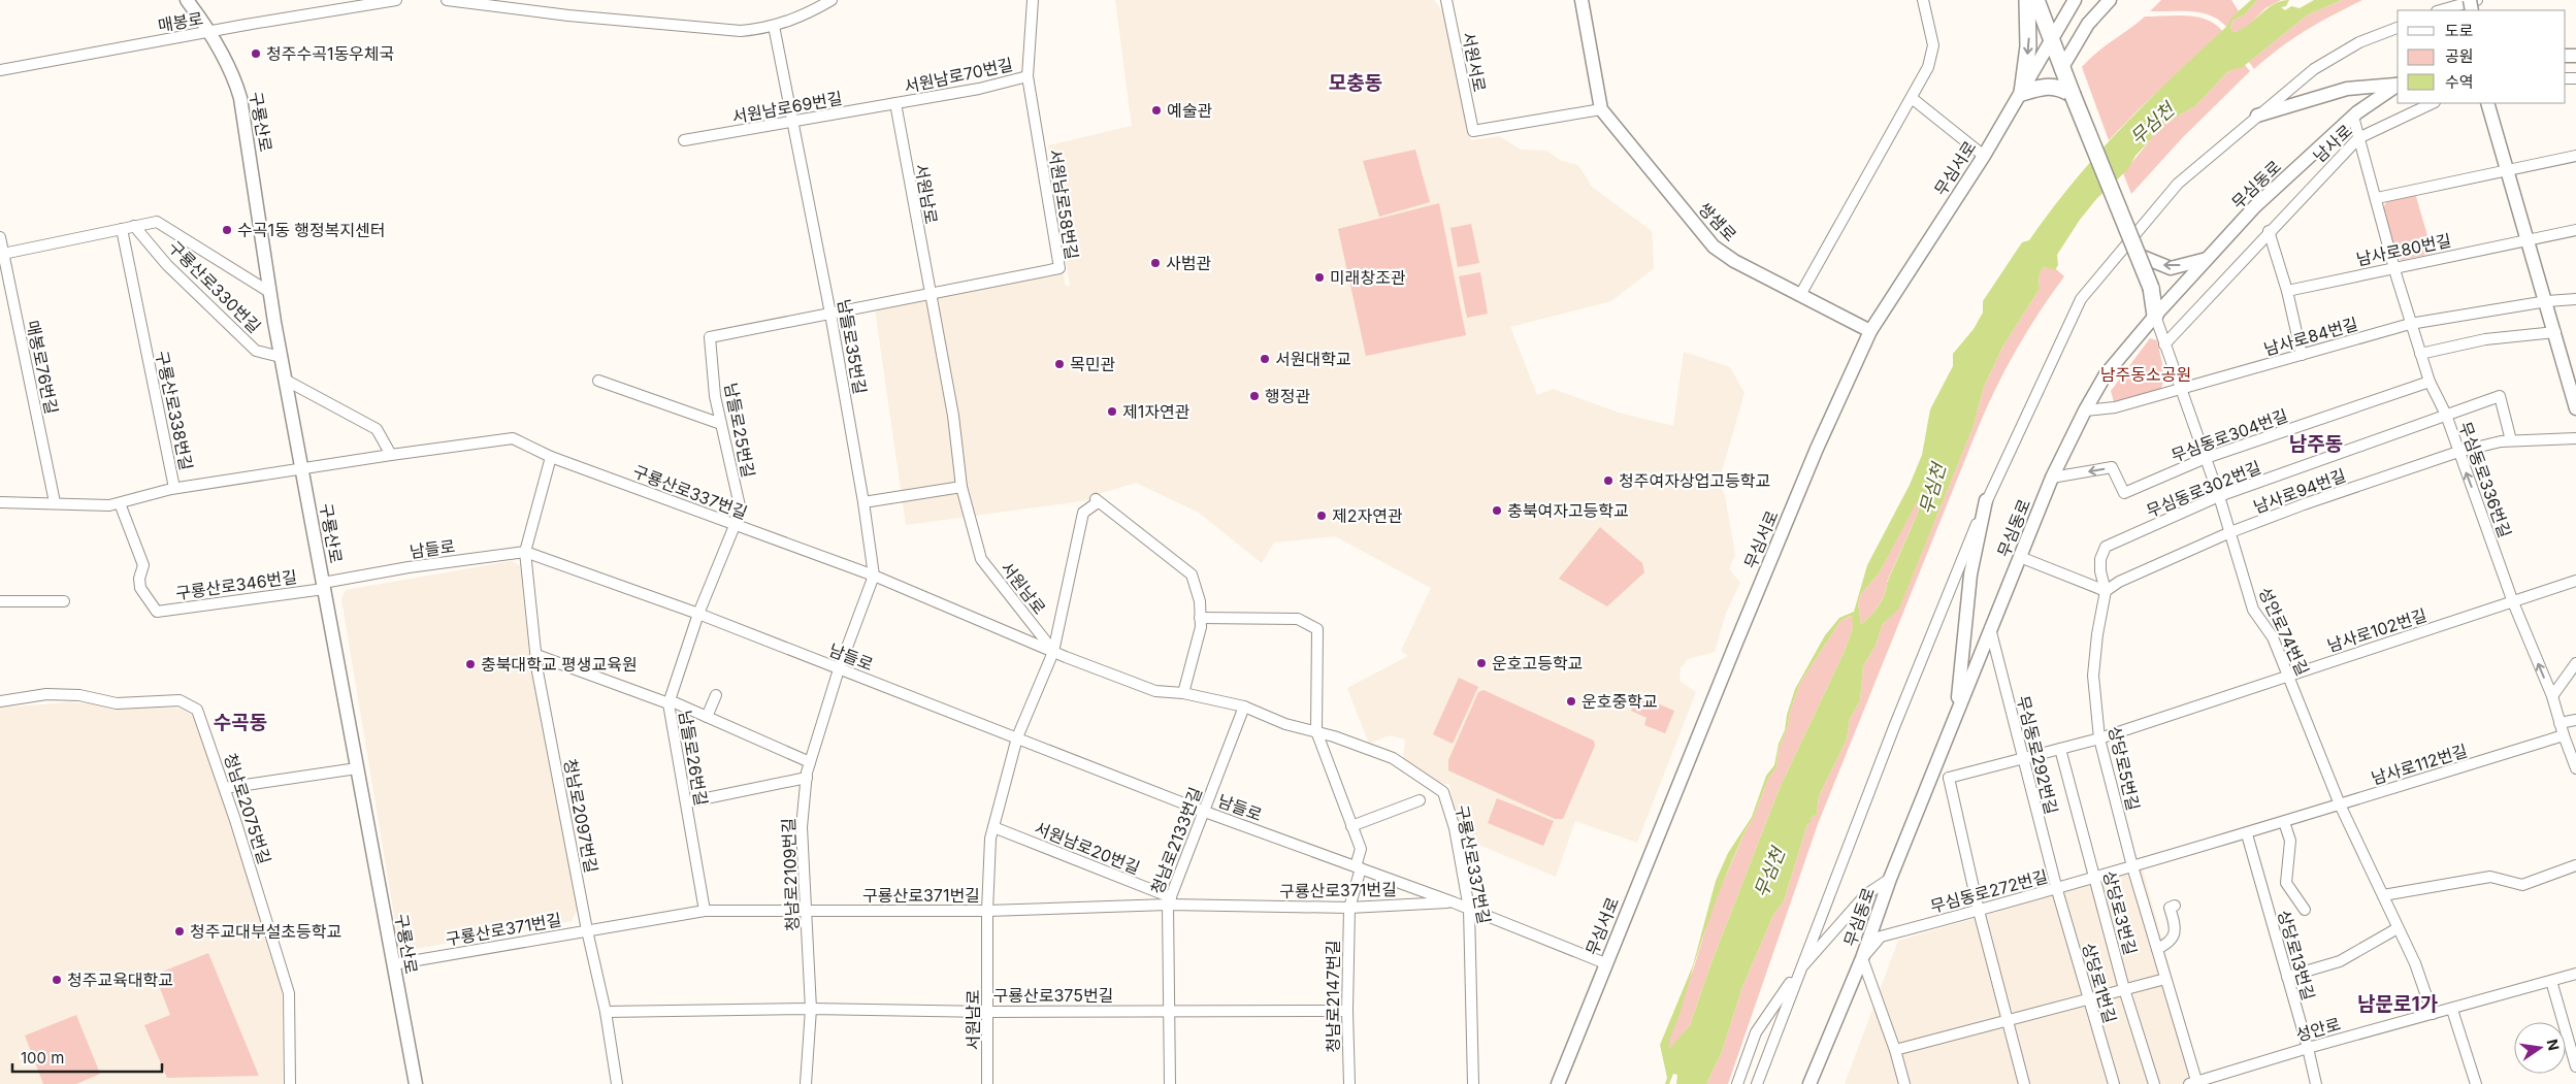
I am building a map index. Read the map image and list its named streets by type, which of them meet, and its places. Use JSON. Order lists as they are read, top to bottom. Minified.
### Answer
{"streets":{"street":["매봉로","서원서로","서원남로70번길","서원남로69번길","구룡산로","남사로","무심서로","무심동로","서원남로","서원남로58번길","쌍샘로","남사로80번길","구룡산로330번길","남사로84번길","남들로35번길","매봉로76번길","구룡산로338번길","남들로25번길","무심동로304번길","무심동로336번길","무심동로302번길","남사로94번길","구룡산로337번길","남들로","구룡산로346번길","남사로102번길","성안로74번길","무심동로292번길","남들로26번길","남사로112번길","상당로5번길","청남로2075번길","청남로2097번길","청남로2133번길","서원남로20번길","청남로2109번길","구룡산로371번길","무심동로272번길","상당로3번길","상당로13번길","상당로1번길","구룡산로375번길","청남로2147번길","성안로"]},"crossings":[["매봉로","구룡산로"],["서원서로","쌍샘로"],["서원남로70번길","서원남로69번길"],["서원남로70번길","서원남로"],["서원남로70번길","서원남로58번길"],["서원남로69번길","서원남로"],["서원남로69번길","남들로35번길"],["구룡산로","구룡산로330번길"],["구룡산로","구룡산로338번길"],["구룡산로","구룡산로337번길"],["구룡산로","남들로"],["구룡산로","구룡산로346번길"],["구룡산로","구룡산로371번길"],["남사로","무심동로336번길"],["무심서로","쌍샘로"],["무심서로","남들로"],["무심동로","남사로84번길"],["무심동로","무심동로304번길"],["무심동로","무심동로336번길"],["무심동로","성안로74번길"],["무심동로","무심동로292번길"],["무심동로","무심동로272번길"],["서원남로","서원남로58번길"],["서원남로","구룡산로337번길"],["서원남로","남들로"],["서원남로","서원남로20번길"],["서원남로","구룡산로371번길"],["서원남로","구룡산로375번길"],["남사로80번길","무심동로336번길"],["남사로84번길","무심동로336번길"],["남사로84번길","성안로74번길"],["남들로35번길","남들로25번길"],["남들로35번길","구룡산로337번길"],["남들로35번길","남들로"],["남들로35번길","청남로2109번길"],["매봉로76번길","구룡산로338번길"],["구룡산로338번길","구룡산로337번길"],["구룡산로338번길","구룡산로346번길"],["남들로25번길","구룡산로337번길"],["남들로25번길","남들로"],["남들로25번길","남들로26번길"],["무심동로304번길","무심동로336번길"],["무심동로304번길","성안로74번길"],["무심동로336번길","무심동로302번길"],["무심동로336번길","남사로94번길"],["무심동로336번길","남사로102번길"],["무심동로336번길","남사로112번길"],["무심동로302번길","남사로94번길"],["무심동로302번길","성안로74번길"],["무심동로302번길","상당로5번길"],["남사로94번길","성안로74번길"],["남사로94번길","상당로5번길"],["구룡산로337번길","남들로"],["구룡산로337번길","청남로2133번길"],["남들로","구룡산로346번길"],["남들로","남들로26번길"],["남들로","청남로2097번길"],["남들로","청남로2133번길"],["남들로","청남로2109번길"],["남들로","구룡산로371번길"],["남들로","청남로2147번길"],["남사로102번길","성안로74번길"],["남사로102번길","무심동로292번길"],["남사로102번길","상당로5번길"],["남사로102번길","상당로3번길"],["성안로74번길","남사로112번길"],["성안로74번길","성안로"],["무심동로292번길","무심동로272번길"],["무심동로292번길","상당로1번길"],["남들로26번길","구룡산로371번길"],["남사로112번길","상당로5번길"],["남사로112번길","무심동로272번길"],["남사로112번길","상당로13번길"],["상당로5번길","무심동로272번길"],["상당로5번길","성안로"],["청남로2097번길","구룡산로371번길"],["청남로2097번길","구룡산로375번길"],["청남로2133번길","서원남로20번길"],["청남로2133번길","구룡산로371번길"],["청남로2133번길","구룡산로375번길"],["서원남로20번길","구룡산로371번길"],["청남로2109번길","구룡산로371번길"],["청남로2109번길","구룡산로375번길"],["구룡산로371번길","청남로2147번길"],["무심동로272번길","상당로3번길"],["무심동로272번길","상당로1번길"],["상당로13번길","성안로"],["구룡산로375번길","청남로2147번길"]],"one_way":["무심동로304번길","무심동로336번길"],"districts":["모충동","남주동","수곡동","남문로1가"],"water":["무심천"],"parks":["남주동소공원"],"places":["청주수곡1동우체국","예술관","수곡1동 행정복지센터","사범관","미래창조관","서원대학교","목민관","행정관","제1자연관","청주여자상업고등학교","충북여자고등학교","제2자연관","운호고등학교","충북대학교 평생교육원","운호중학교","청주교대부설초등학교","청주교육대학교"],"legend":["도로","공원","수역"],"scale_bar":"100 m","north":"right"}
